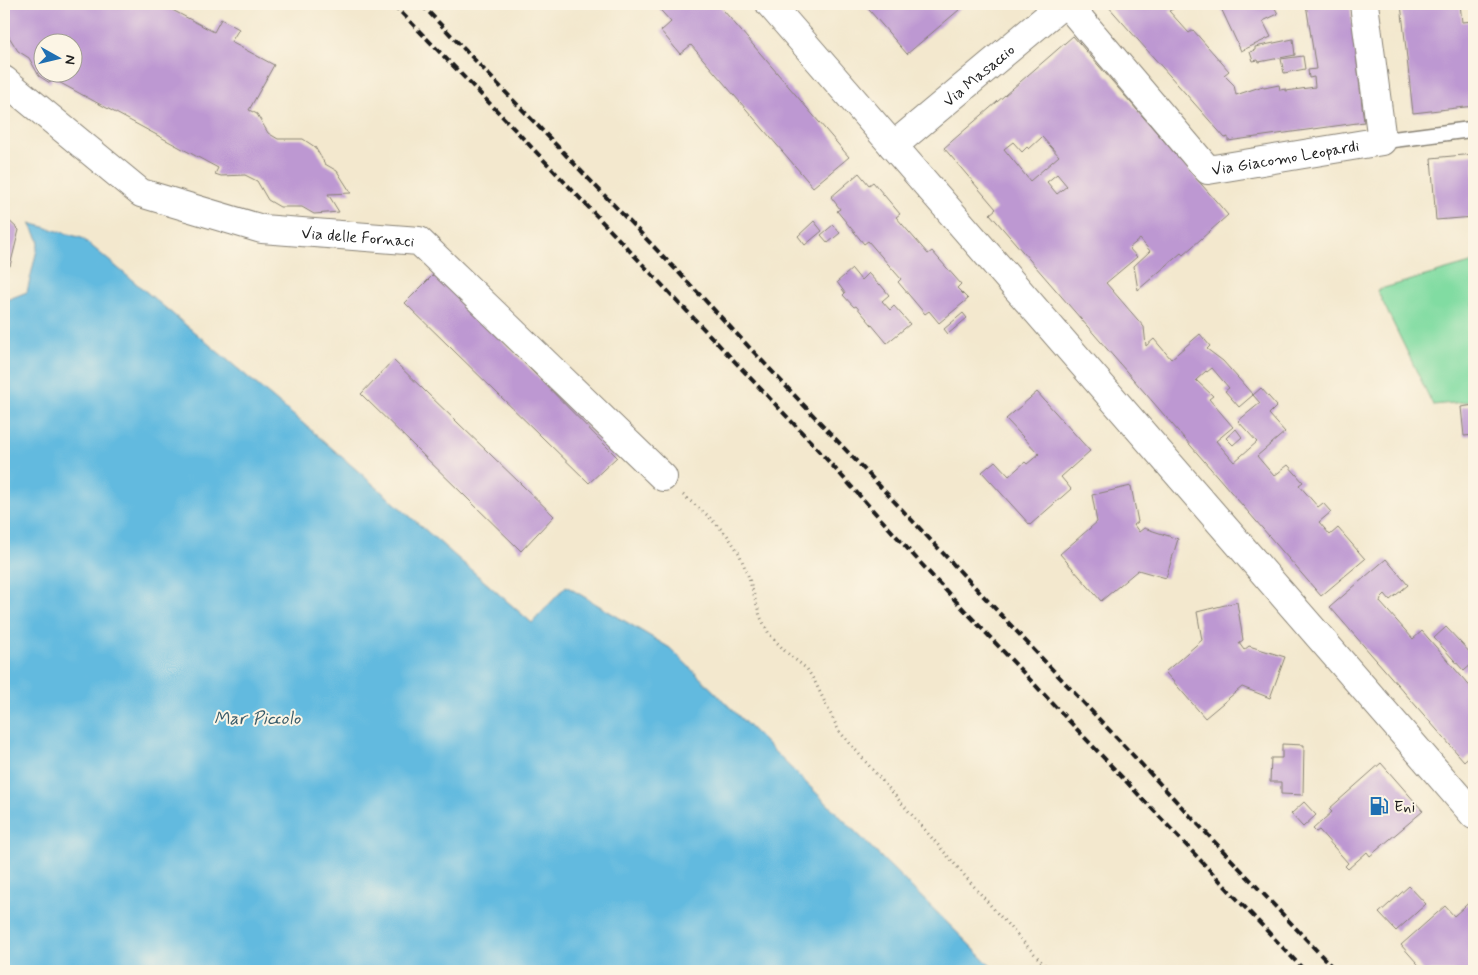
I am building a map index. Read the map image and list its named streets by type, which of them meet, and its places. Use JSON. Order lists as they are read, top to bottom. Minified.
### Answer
{"streets":{"street":["Via Masaccio","Via Giacomo Leopardi","Via delle Fornaci"]},"water":["Mar Piccolo"],"places":{"fuel station":["Eni"]},"north":"right"}
